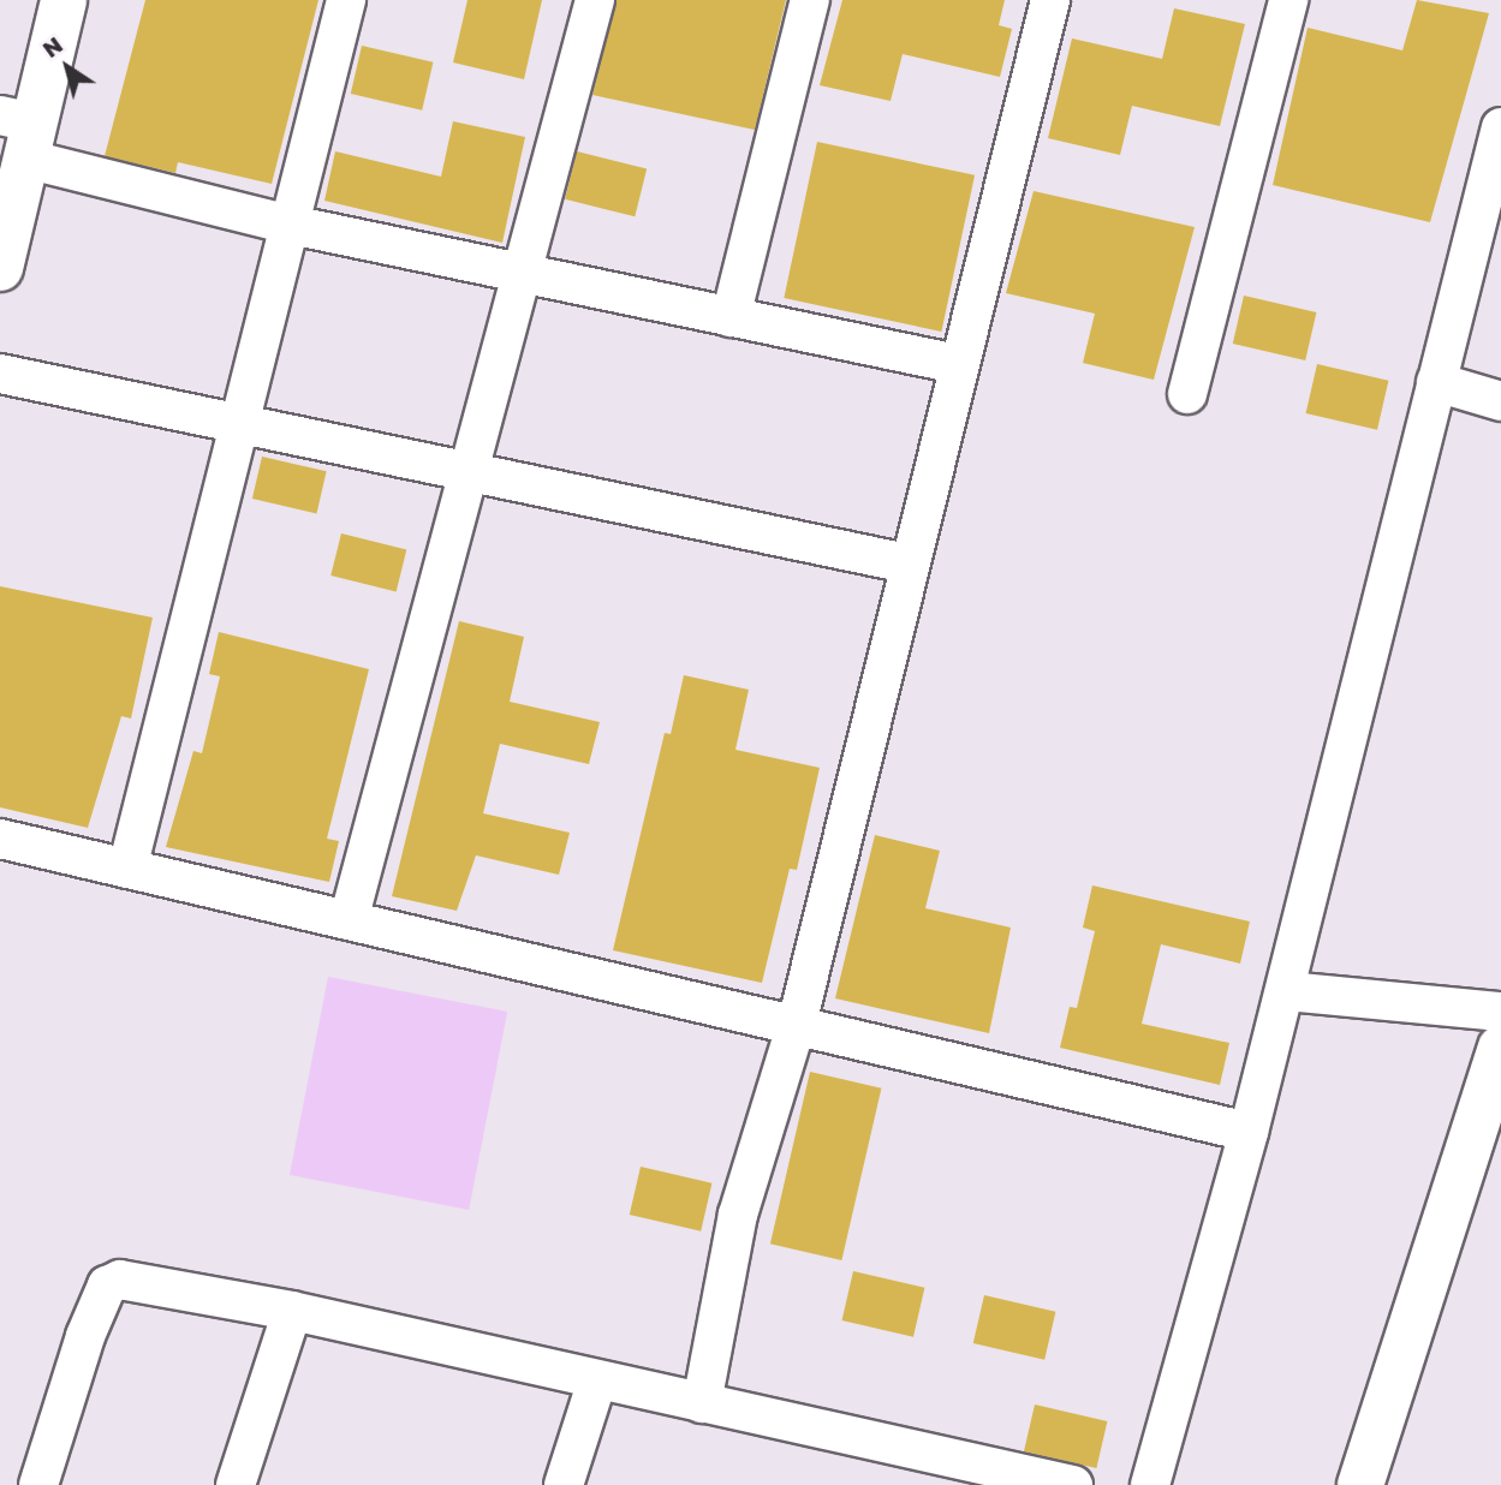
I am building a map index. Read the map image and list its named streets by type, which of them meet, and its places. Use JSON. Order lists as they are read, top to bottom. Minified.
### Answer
{"north":"top left"}
